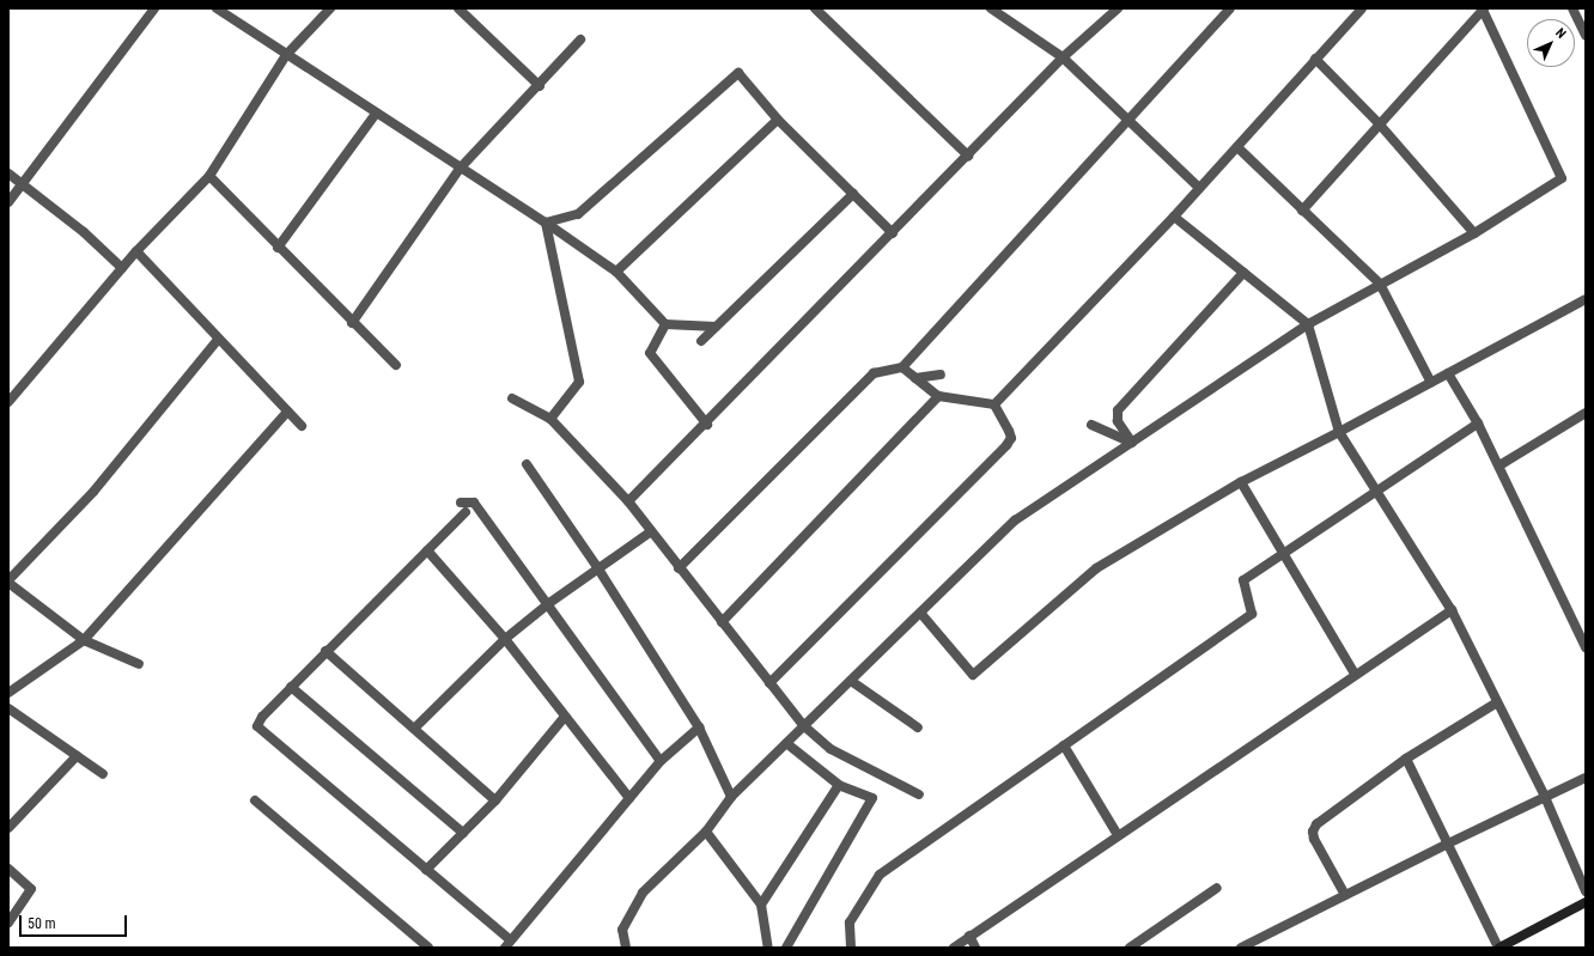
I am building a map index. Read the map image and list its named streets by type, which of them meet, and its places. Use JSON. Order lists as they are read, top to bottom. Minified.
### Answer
{"scale_bar":"50 m","north":"top right"}
